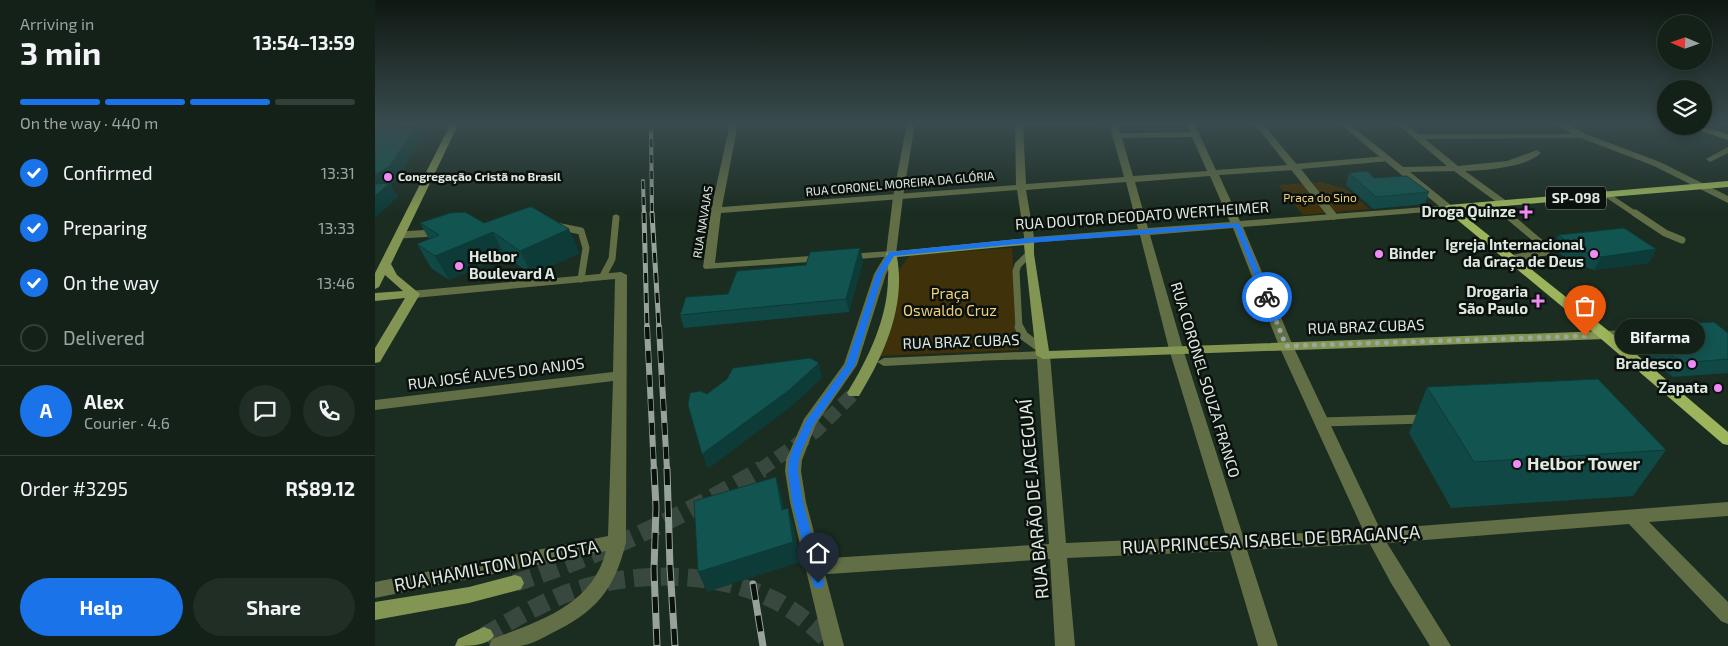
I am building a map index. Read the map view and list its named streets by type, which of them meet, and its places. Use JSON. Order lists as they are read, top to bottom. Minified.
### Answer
{"streets":{"main road":["SP-098","RUA DOUTOR DEODATO WERTHEIMER","RUA BRAZ CUBAS","RUA BARÃO DE JACEGUAÍ"],"street":["RUA CORONEL MOREIRA DA GLÓRIA","RUA NAVAJAS","RUA JOSÉ ALVES DO ANJOS","RUA CORONEL SOUZA FRANCO","RUA PRINCESA ISABEL DE BRAGANÇA","RUA HAMILTON DA COSTA"]},"crossings":[["RUA CORONEL MOREIRA DA GLÓRIA","RUA NAVAJAS"],["RUA CORONEL MOREIRA DA GLÓRIA","RUA CORONEL SOUZA FRANCO"],["RUA DOUTOR DEODATO WERTHEIMER","RUA NAVAJAS"],["RUA DOUTOR DEODATO WERTHEIMER","RUA CORONEL SOUZA FRANCO"],["RUA DOUTOR DEODATO WERTHEIMER","RUA BARÃO DE JACEGUAÍ"],["RUA BRAZ CUBAS","RUA CORONEL SOUZA FRANCO"],["RUA BRAZ CUBAS","RUA BARÃO DE JACEGUAÍ"],["RUA CORONEL SOUZA FRANCO","RUA PRINCESA ISABEL DE BRAGANÇA"],["RUA BARÃO DE JACEGUAÍ","RUA PRINCESA ISABEL DE BRAGANÇA"]],"parks":["Praça do Sino","Praça Oswaldo Cruz"],"places":{"other":["Congregação Cristã no Brasil","Binder","Igreja Internacional da Graça de Deus","Helbor Boulevard A","Bifarma","Bradesco","Zapata","Helbor Tower"],"health":["Droga Quinze","Drogaria São Paulo"]},"north":"left","page":{"heading":["3 min","Arriving in","13:54–13:59"],"panel":["Alex","Courier · 4.6","Order #3295","R$89.12"],"bar":"On the way · 440 m","list":[["Confirmed","13:31"],["Preparing","13:33"],["On the way","13:46"],"Delivered"],"bubble":"Bifarma","round":"A","buttons":["Help","Share"]}}
